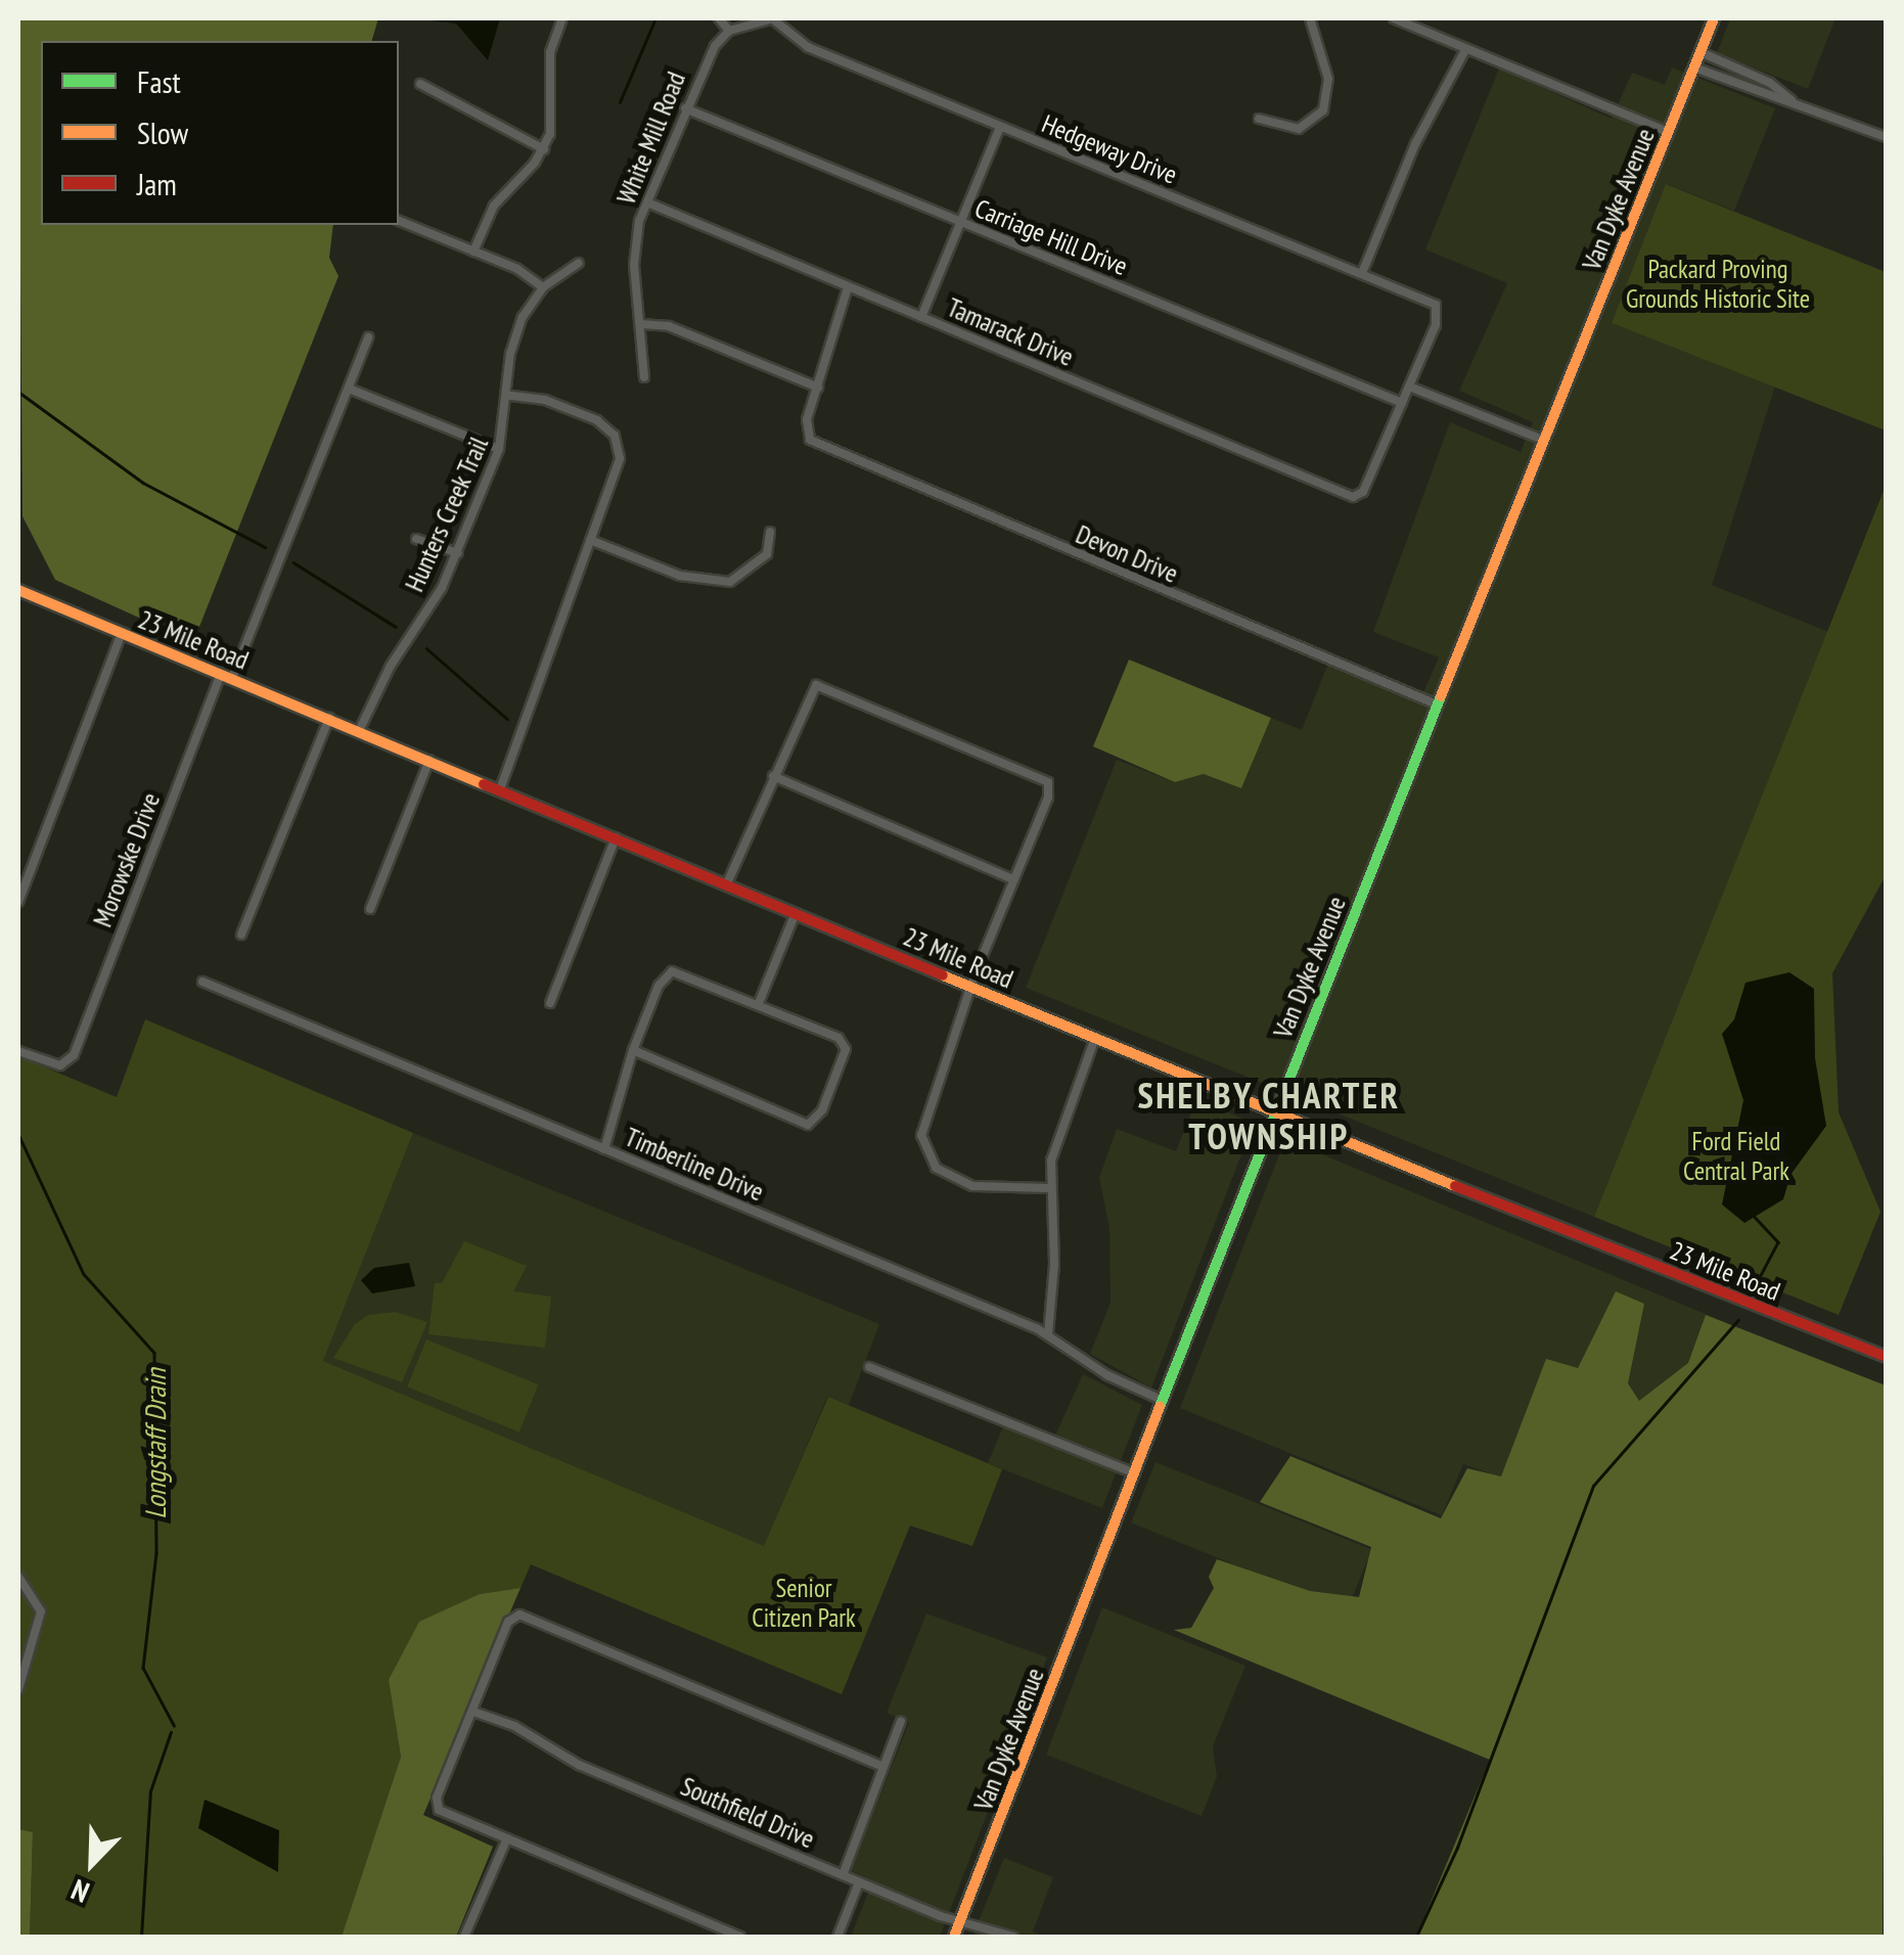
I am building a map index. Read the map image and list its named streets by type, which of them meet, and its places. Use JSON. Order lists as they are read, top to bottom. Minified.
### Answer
{"streets":{"main road":["Van Dyke Avenue","23 Mile Road"],"street":["White Mill Road","Hedgeway Drive","Carriage Hill Drive","Tamarack Drive","Hunters Creek Trail","Devon Drive","Morowske Drive","Timberline Drive","Southfield Drive"]},"crossings":[["White Mill Road","Carriage Hill Drive"],["White Mill Road","Tamarack Drive"],["Van Dyke Avenue","Devon Drive"],["Van Dyke Avenue","23 Mile Road"],["Van Dyke Avenue","Timberline Drive"],["Van Dyke Avenue","Southfield Drive"],["Carriage Hill Drive","Tamarack Drive"],["Hunters Creek Trail","23 Mile Road"],["23 Mile Road","Morowske Drive"]],"districts":["SHELBY CHARTER TOWNSHIP"],"water":["Longstaff Drain"],"parks":["Packard Proving Grounds Historic Site","Ford Field Central Park","Senior Citizen Park"],"legend":["Fast","Slow","Jam"],"north":"bottom left"}
